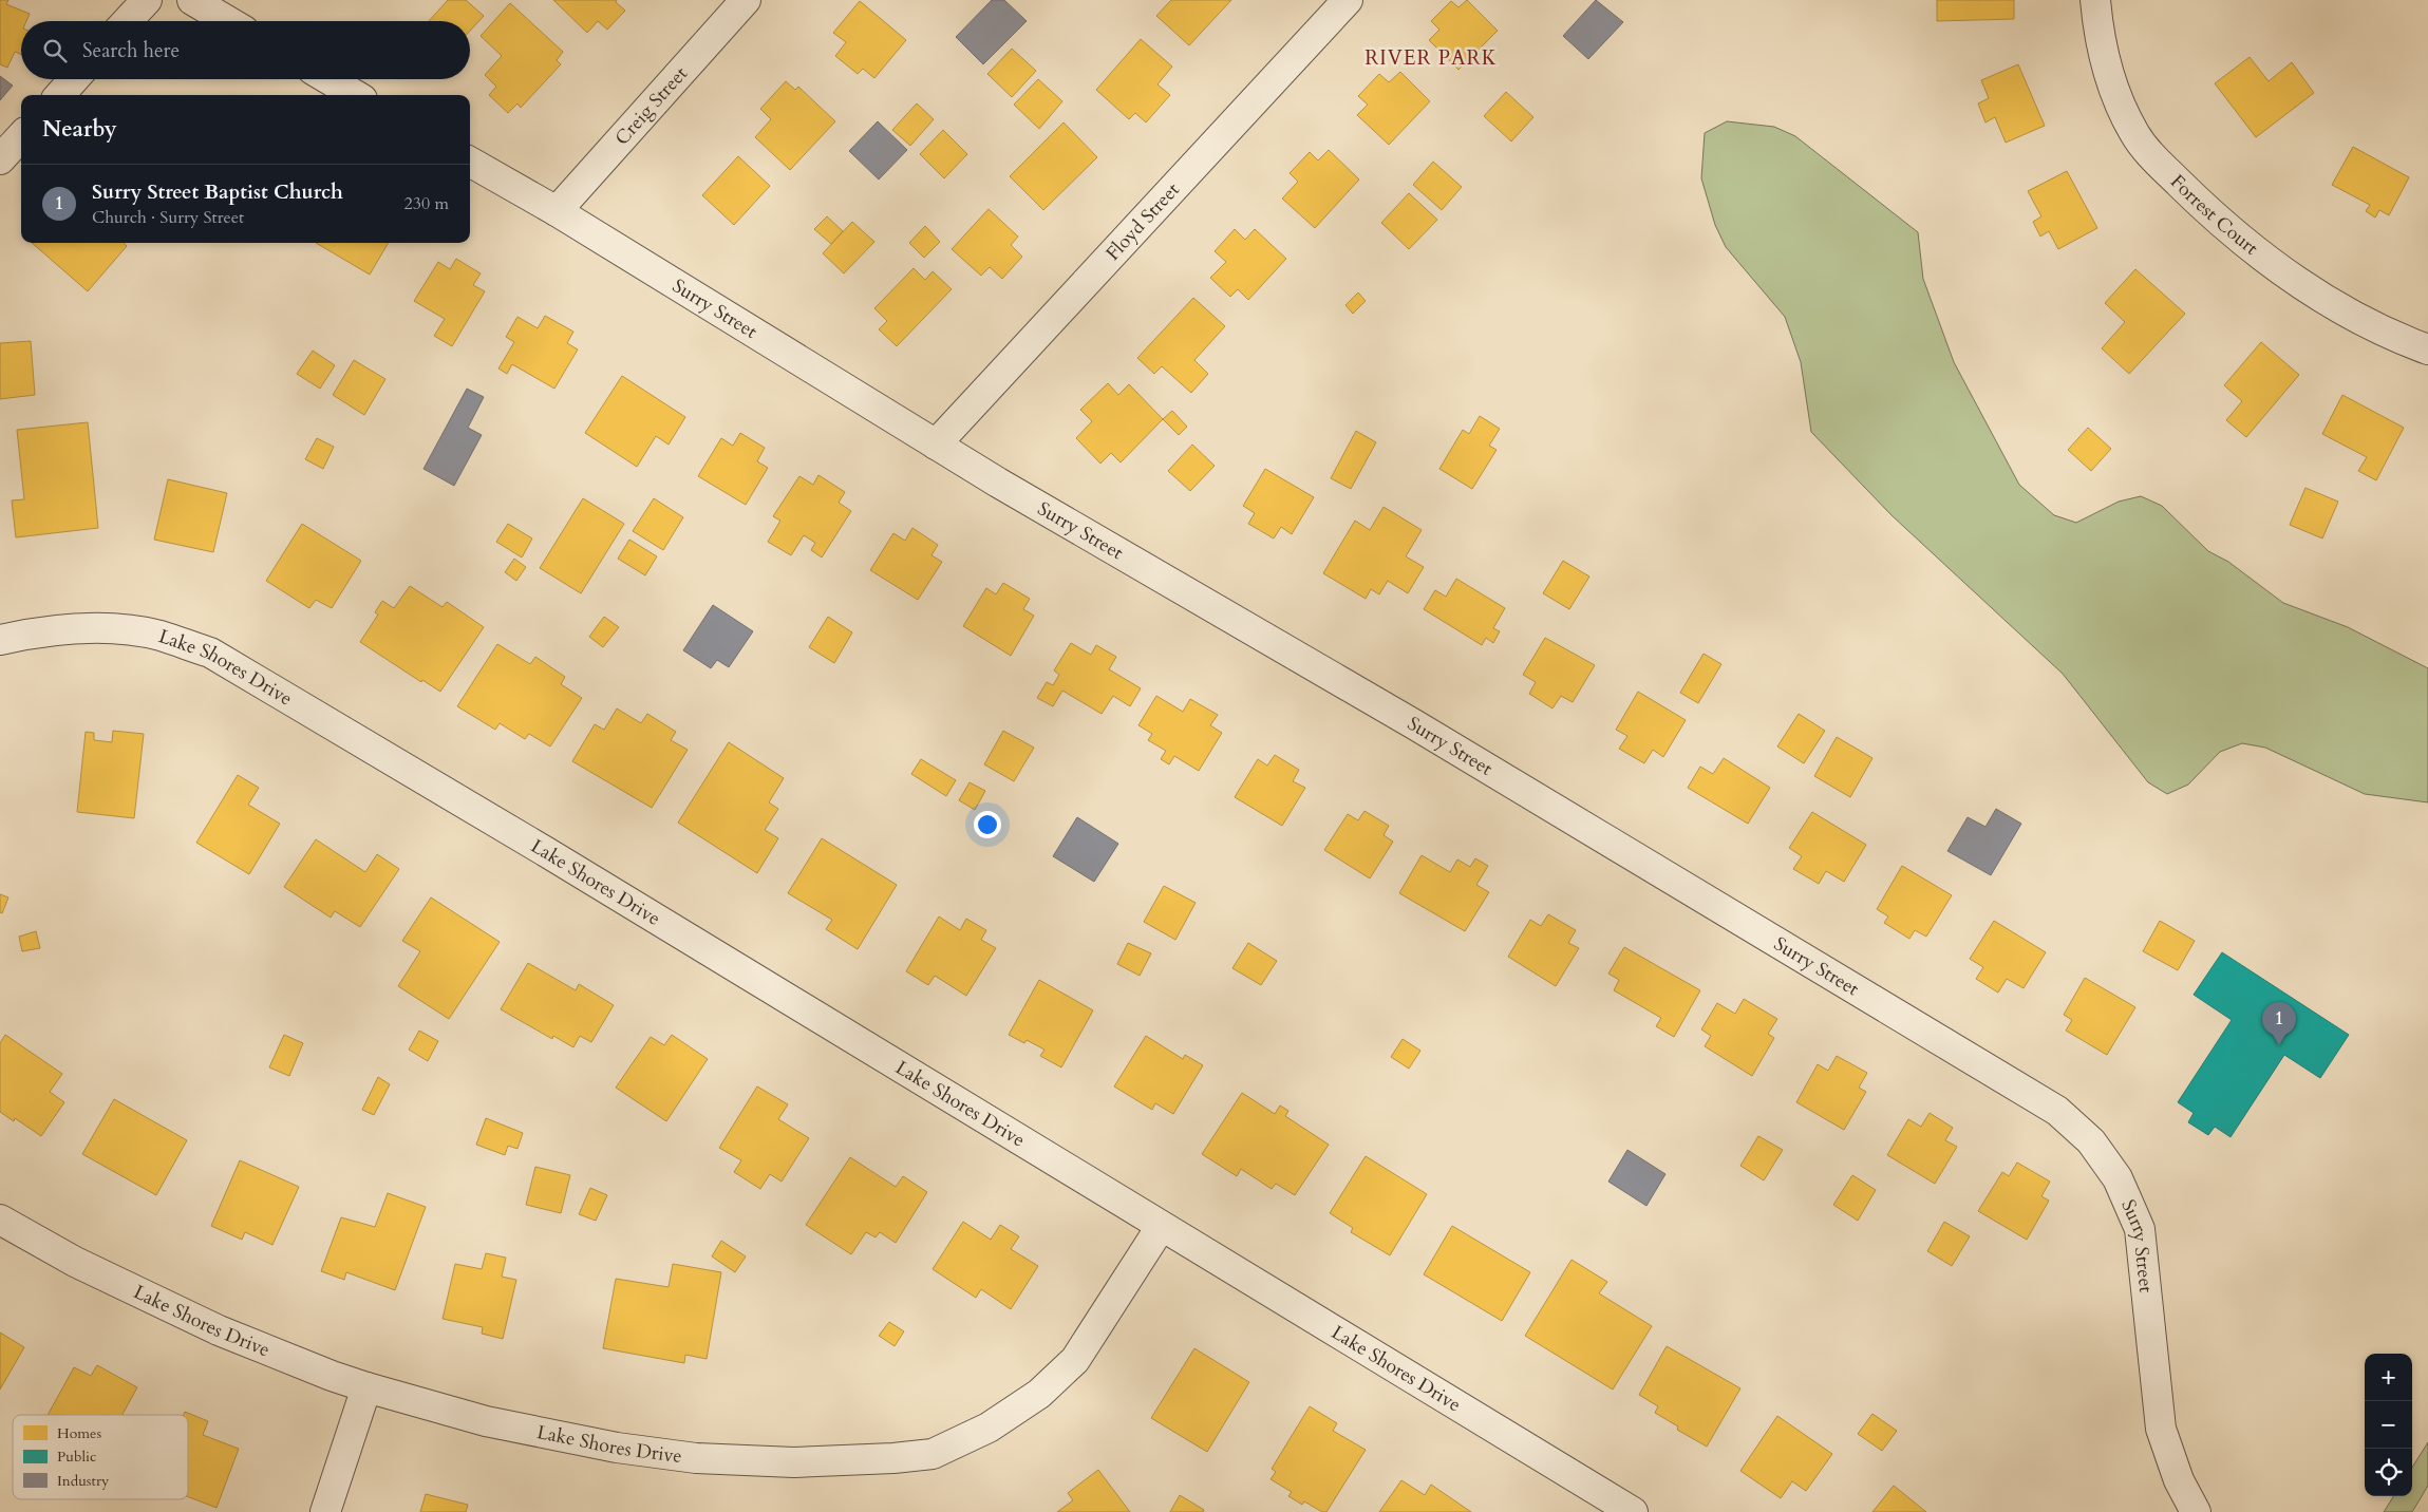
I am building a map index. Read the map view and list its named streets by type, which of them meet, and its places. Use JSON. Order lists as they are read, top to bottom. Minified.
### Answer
{"streets":{"street":["Creig Street","Forrest Court","Floyd Street","Surry Street","Lake Shores Drive"]},"crossings":[["Creig Street","Surry Street"],["Floyd Street","Surry Street"]],"districts":["RIVER PARK"],"legend":["Homes","Public","Industry"],"page":{"search":"Search here","heading":"Nearby","list":[{"mark":"1","name":"Surry Street Baptist Church","note":"Church · Surry Street","value":"230 m"}],"pins":"1","map_buttons":["+","−"]}}
